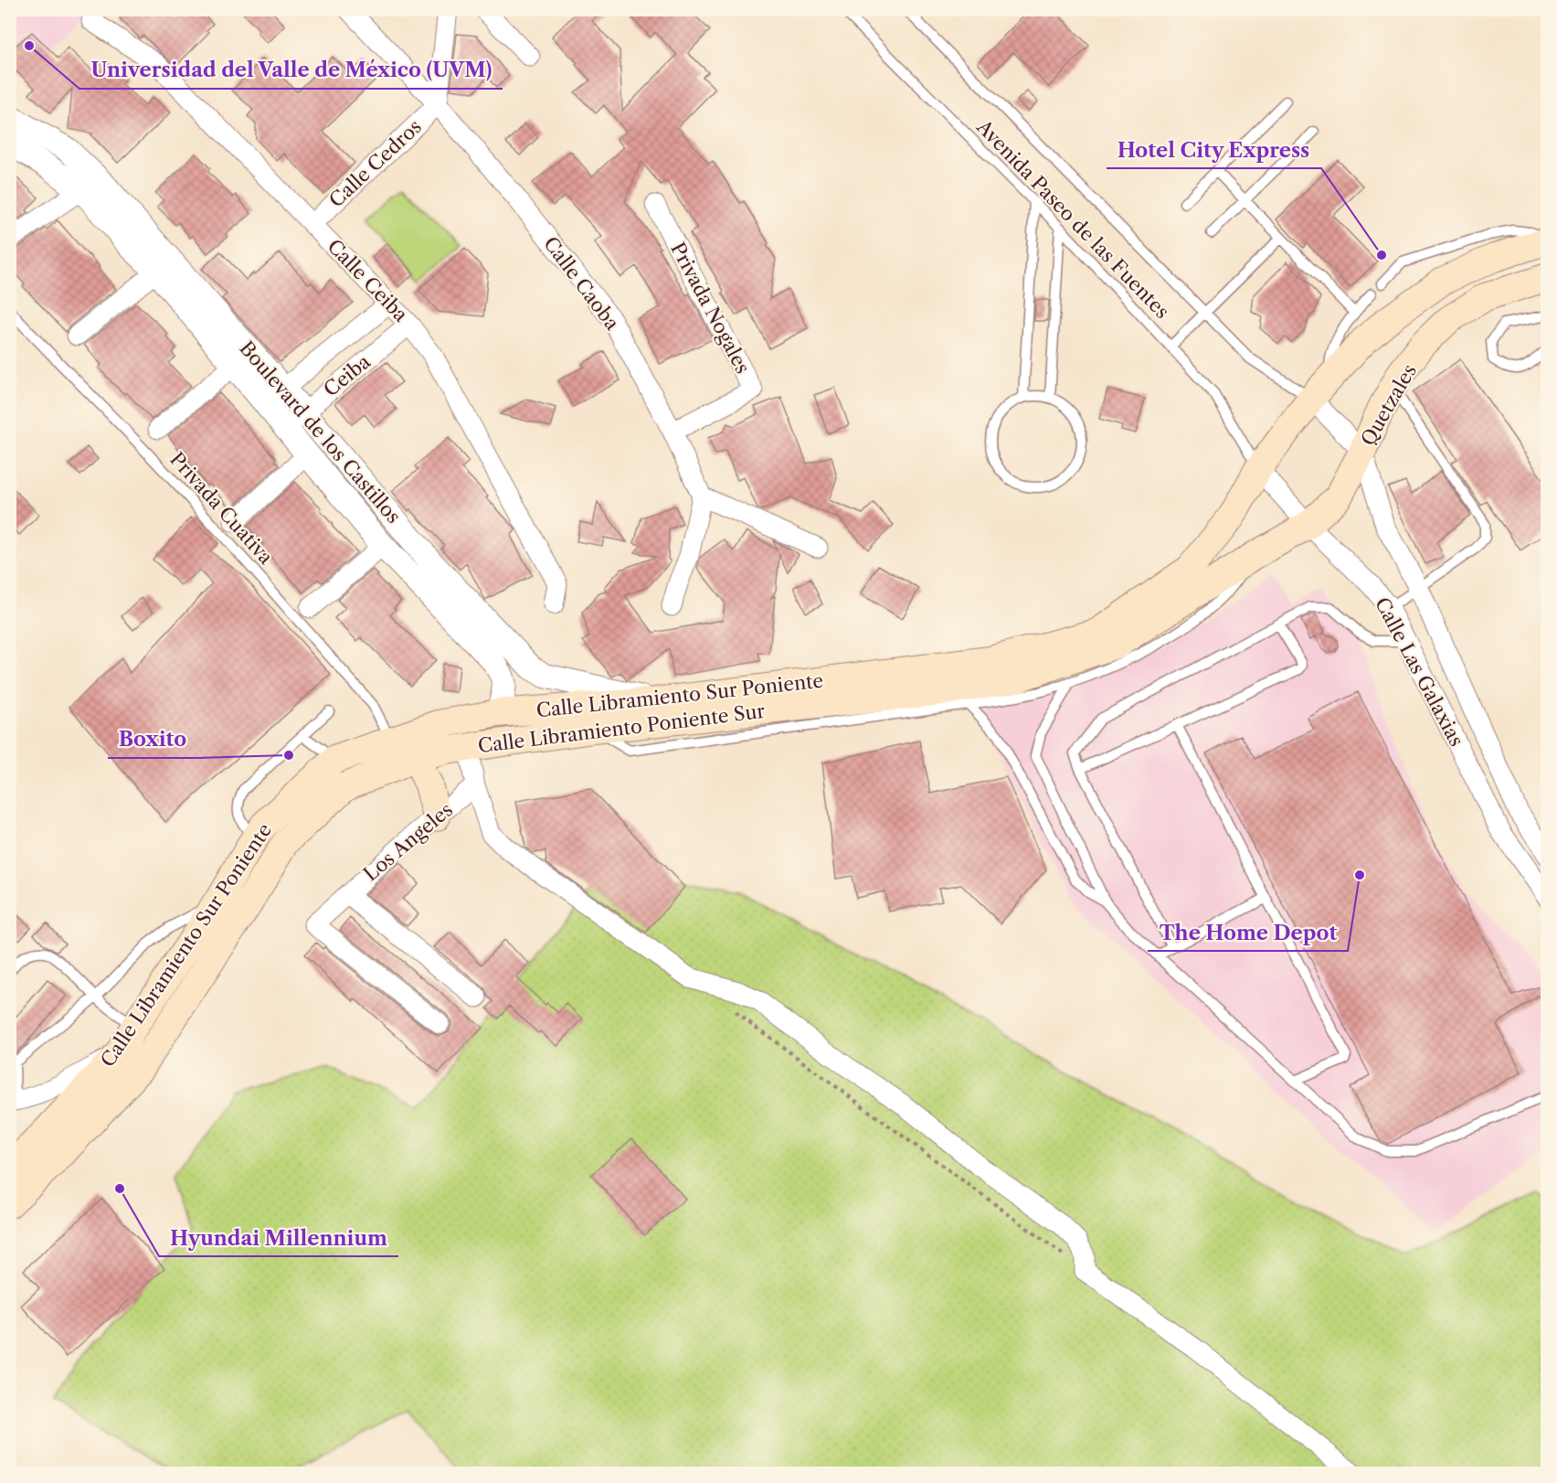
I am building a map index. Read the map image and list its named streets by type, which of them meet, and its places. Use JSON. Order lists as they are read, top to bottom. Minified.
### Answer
{"streets":{"main road":["Calle Libramiento Sur Poniente","Calle Libramiento Poniente Sur"],"street":["Calle Cedros","Calle Ceiba","Calle Caoba","Privada Nogales","Ceiba","Boulevard de los Castillos","Calle Las Galaxias","Los Angeles"],"lane":["Avenida Paseo de las Fuentes","Privada Cuativa"]},"crossings":[["Calle Cedros","Calle Ceiba"],["Calle Cedros","Calle Caoba"],["Avenida Paseo de las Fuentes","Calle Las Galaxias"],["Avenida Paseo de las Fuentes","Calle Libramiento Sur Poniente"],["Calle Ceiba","Ceiba"],["Calle Caoba","Privada Nogales"],["Ceiba","Boulevard de los Castillos"],["Boulevard de los Castillos","Calle Libramiento Sur Poniente"],["Privada Cuativa","Calle Libramiento Sur Poniente"],["Calle Las Galaxias","Calle Libramiento Sur Poniente"],["Calle Las Galaxias","Calle Libramiento Poniente Sur"]],"places":["Universidad del Valle de México (UVM)","Hotel City Express","Boxito","The Home Depot","Hyundai Millennium"]}
